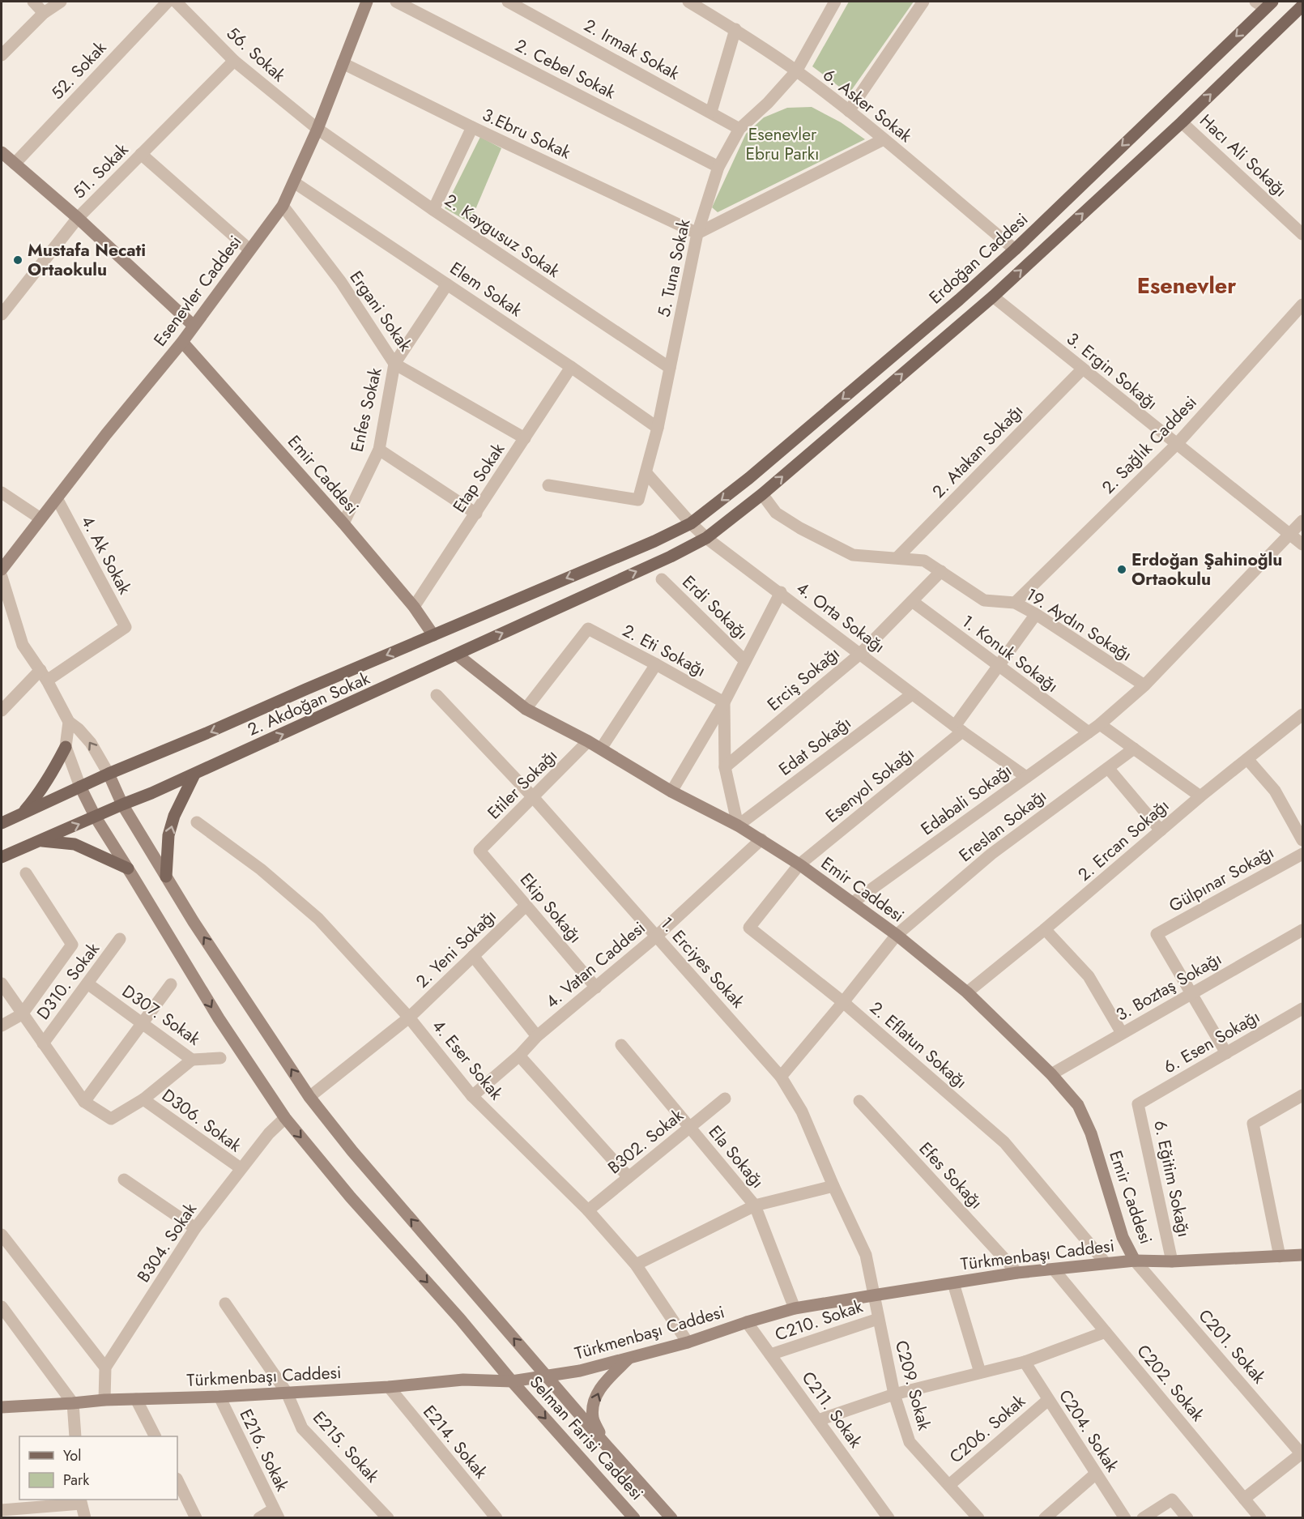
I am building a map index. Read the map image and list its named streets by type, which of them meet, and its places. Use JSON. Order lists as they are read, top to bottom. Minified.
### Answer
{"streets":{"main road":["Erdoğan Caddesi","Esenevler Caddesi","Emir Caddesi","2. Akdoğan Sokak","Türkmenbaşı Caddesi","Selman Farisi Caddesi"],"street":["2. Irmak Sokak","56. Sokak","2. Cebel Sokak","52. Sokak","6. Asker Sokak","3.Ebru Sokak","Hacı Ali Sokağı","51. Sokak","2. Kaygusuz Sokak","5. Tuna Sokak","Elem Sokak","Ergani Sokak","3. Ergin Sokağı","Enfes Sokak","2. Sağlık Caddesi","2. Atakan Sokağı","Etap Sokak","4. Ak Sokak","Erdi Sokağı","4. Orta Sokağı","19. Aydın Sokağı","2. Eti Sokağı","1. Konuk Sokağı","Erciş Sokağı","Edat Sokağı","Etiler Sokağı","Esenyol Sokağı","Edabali Sokağı","Ereslan Sokağı","2. Ercan Sokağı","Gülpınar Sokağı","Ekip Sokağı","2. Yeni Sokağı","1. Erciyes Sokak","4. Vatan Caddesi","D310. Sokak","3. Boztaş Sokağı","D307. Sokak","6. Esen Sokağı","2. Eflatun Sokağı","4. Eser Sokak","D306. Sokak","B302. Sokak","Ela Sokağı","Efes Sokağı","6. Eğitim Sokağı","B304. Sokak","C210. Sokak","C201. Sokak","C202. Sokak","C209. Sokak","C211. Sokak","C206. Sokak","C204. Sokak","E214. Sokak","E215. Sokak","E216. Sokak"]},"crossings":[["2. Irmak Sokak","5. Tuna Sokak"],["56. Sokak","51. Sokak"],["56. Sokak","2. Kaygusuz Sokak"],["56. Sokak","Esenevler Caddesi"],["2. Cebel Sokak","5. Tuna Sokak"],["6. Asker Sokak","Erdoğan Caddesi"],["6. Asker Sokak","5. Tuna Sokak"],["3.Ebru Sokak","5. Tuna Sokak"],["3.Ebru Sokak","Esenevler Caddesi"],["Hacı Ali Sokağı","2. Akdoğan Sokak"],["2. Kaygusuz Sokak","5. Tuna Sokak"],["2. Kaygusuz Sokak","Esenevler Caddesi"],["Erdoğan Caddesi","Emir Caddesi"],["Erdoğan Caddesi","4. Orta Sokağı"],["Erdoğan Caddesi","Selman Farisi Caddesi"],["5. Tuna Sokak","Elem Sokak"],["5. Tuna Sokak","4. Orta Sokağı"],["Elem Sokak","Esenevler Caddesi"],["Elem Sokak","Enfes Sokak"],["Elem Sokak","Etap Sokak"],["Esenevler Caddesi","Ergani Sokak"],["Esenevler Caddesi","Emir Caddesi"],["Esenevler Caddesi","4. Ak Sokak"],["Ergani Sokak","Enfes Sokak"],["Ergani Sokak","Etap Sokak"],["3. Ergin Sokağı","2. Sağlık Caddesi"],["3. Ergin Sokağı","2. Atakan Sokağı"],["3. Ergin Sokağı","2. Akdoğan Sokak"],["3. Ergin Sokağı","Edabali Sokağı"],["Enfes Sokak","Emir Caddesi"],["2. Sağlık Caddesi","19. Aydın Sokağı"],["2. Atakan Sokağı","19. Aydın Sokağı"],["Emir Caddesi","Etap Sokak"],["Emir Caddesi","2. Eti Sokağı"],["Emir Caddesi","2. Akdoğan Sokak"],["Emir Caddesi","Edat Sokağı"],["Emir Caddesi","Etiler Sokağı"],["Emir Caddesi","Esenyol Sokağı"],["Emir Caddesi","Edabali Sokağı"],["Emir Caddesi","Ereslan Sokağı"],["Emir Caddesi","2. Ercan Sokağı"],["Emir Caddesi","4. Vatan Caddesi"],["Emir Caddesi","3. Boztaş Sokağı"],["Emir Caddesi","2. Eflatun Sokağı"],["Emir Caddesi","Türkmenbaşı Caddesi"],["Emir Caddesi","C201. Sokak"],["4. Orta Sokağı","Erciş Sokağı"],["4. Orta Sokağı","2. Akdoğan Sokak"],["4. Orta Sokağı","Edat Sokağı"],["4. Orta Sokağı","Esenyol Sokağı"],["4. Orta Sokağı","Edabali Sokağı"],["19. Aydın Sokağı","Erciş Sokağı"],["19. Aydın Sokağı","2. Akdoğan Sokak"],["19. Aydın Sokağı","Esenyol Sokağı"],["19. Aydın Sokağı","Edabali Sokağı"],["1. Konuk Sokağı","Erciş Sokağı"],["1. Konuk Sokağı","Esenyol Sokağı"],["1. Konuk Sokağı","Edabali Sokağı"],["2. Akdoğan Sokak","Selman Farisi Caddesi"],["Etiler Sokağı","Ekip Sokağı"],["Etiler Sokağı","1. Erciyes Sokak"],["Esenyol Sokağı","2. Eflatun Sokağı"],["Ereslan Sokağı","1. Erciyes Sokak"],["Ereslan Sokağı","2. Eflatun Sokağı"],["Gülpınar Sokağı","3. Boztaş Sokağı"],["Ekip Sokağı","2. Yeni Sokağı"],["Ekip Sokağı","4. Vatan Caddesi"],["2. Yeni Sokağı","4. Eser Sokak"],["1. Erciyes Sokak","4. Vatan Caddesi"],["1. Erciyes Sokak","Türkmenbaşı Caddesi"],["1. Erciyes Sokak","C209. Sokak"],["4. Vatan Caddesi","4. Eser Sokak"],["D310. Sokak","D307. Sokak"],["6. Esen Sokağı","6. Eğitim Sokağı"],["2. Eflatun Sokağı","Türkmenbaşı Caddesi"],["4. Eser Sokak","B302. Sokak"],["4. Eser Sokak","Türkmenbaşı Caddesi"],["D306. Sokak","B304. Sokak"],["B302. Sokak","Ela Sokağı"],["Ela Sokağı","Türkmenbaşı Caddesi"],["Efes Sokağı","Türkmenbaşı Caddesi"],["6. Eğitim Sokağı","Türkmenbaşı Caddesi"],["B304. Sokak","Selman Farisi Caddesi"],["Türkmenbaşı Caddesi","C201. Sokak"],["Türkmenbaşı Caddesi","C202. Sokak"],["Türkmenbaşı Caddesi","C209. Sokak"],["Türkmenbaşı Caddesi","C211. Sokak"],["Türkmenbaşı Caddesi","Selman Farisi Caddesi"],["Türkmenbaşı Caddesi","E214. Sokak"],["Türkmenbaşı Caddesi","E215. Sokak"],["Türkmenbaşı Caddesi","E216. Sokak"],["C210. Sokak","C209. Sokak"],["C210. Sokak","C211. Sokak"],["C209. Sokak","C206. Sokak"],["C206. Sokak","C204. Sokak"]],"one_way":["Erdoğan Caddesi","2. Akdoğan Sokak"],"districts":["Esenevler"],"parks":["Esenevler Ebru Parkı"],"places":["Mustafa Necati Ortaokulu","Erdoğan Şahinoğlu Ortaokulu"],"legend":["Yol","Park"]}
